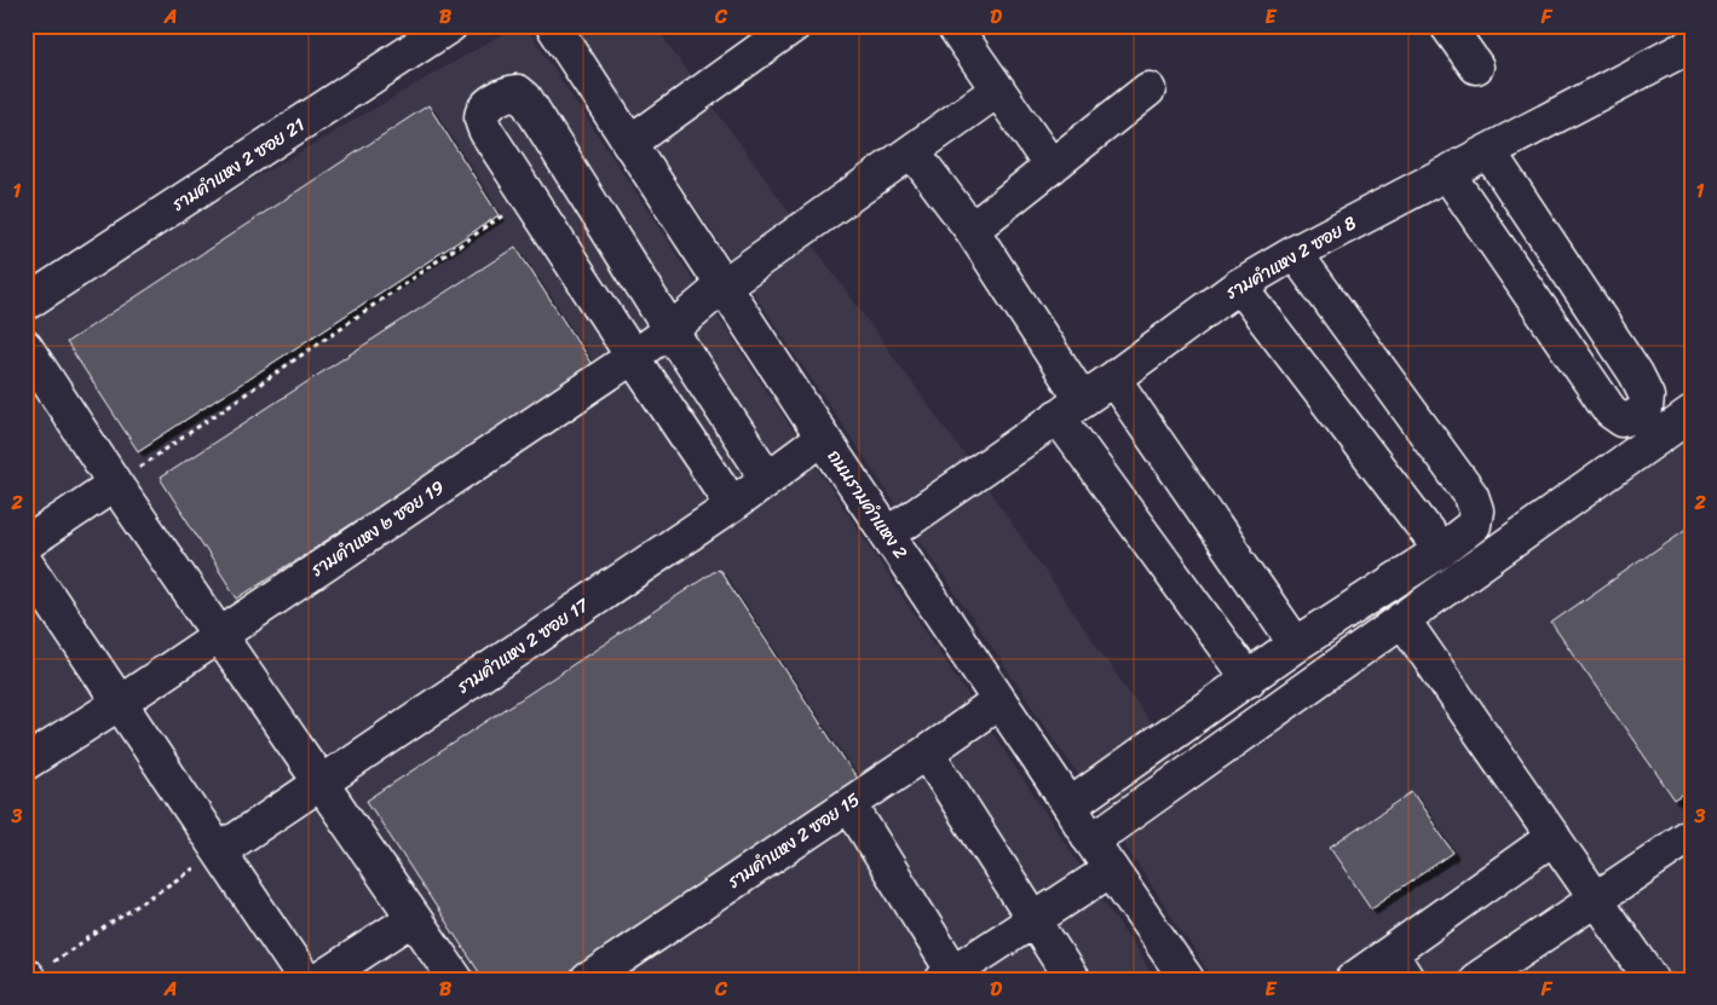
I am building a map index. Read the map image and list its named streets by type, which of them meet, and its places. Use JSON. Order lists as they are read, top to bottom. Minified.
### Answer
{"streets":{"street":["รามคำแหง 2 ซอย 21","รามคำแหง 2 ซอย 8","ถนนรามคำแหง 2","รามคำแหง ๒ ซอย 19","รามคำแหง 2 ซอย 17","รามคำแหง 2 ซอย 15"]},"crossings":[["รามคำแหง 2 ซอย 8","ถนนรามคำแหง 2"],["ถนนรามคำแหง 2","รามคำแหง ๒ ซอย 19"],["ถนนรามคำแหง 2","รามคำแหง 2 ซอย 17"],["ถนนรามคำแหง 2","รามคำแหง 2 ซอย 15"]],"grid":{"columns":["A","B","C","D","E","F"],"rows":["1","2","3"]}}
